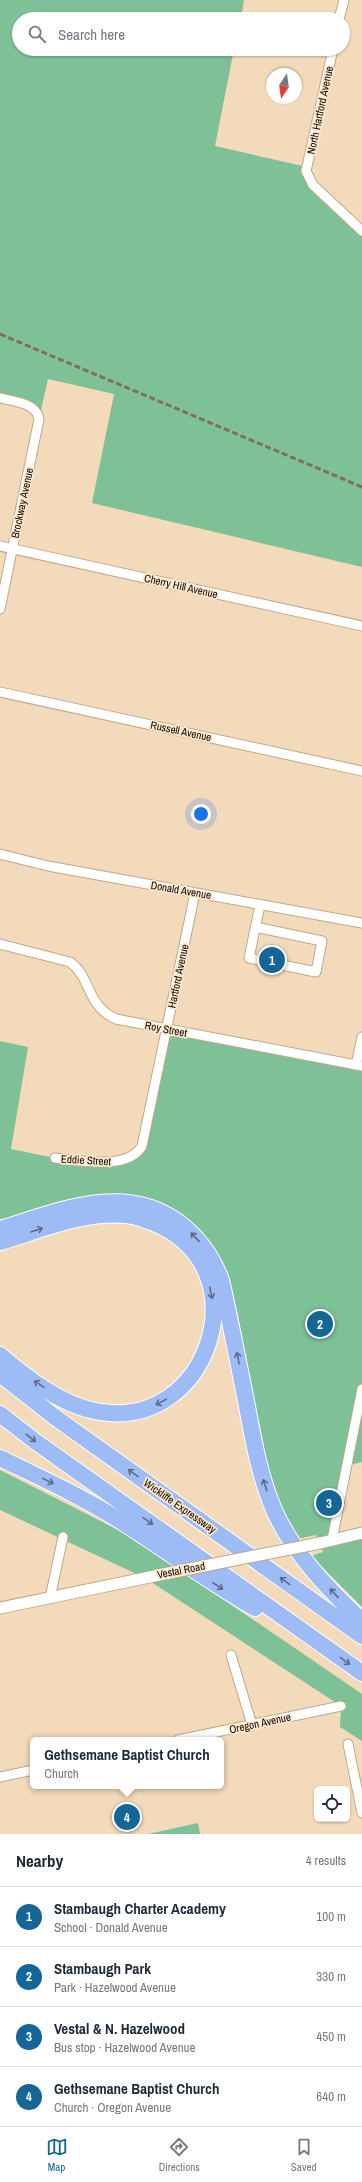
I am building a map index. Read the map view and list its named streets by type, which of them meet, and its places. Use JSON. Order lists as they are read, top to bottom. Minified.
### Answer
{"streets":{"highway":["Wickliffe Expressway"],"street":["North Hartford Avenue","Brockway Avenue","Cherry Hill Avenue","Russell Avenue","Donald Avenue","Hartford Avenue","Roy Street","Eddie Street","Vestal Road","Oregon Avenue"]},"crossings":[["Brockway Avenue","Cherry Hill Avenue"],["Donald Avenue","Hartford Avenue"],["Hartford Avenue","Roy Street"],["Hartford Avenue","Eddie Street"]],"north":"bottom","page":{"search":"Search here","pins":["1","2","3","4"],"popup":["Gethsemane Baptist Church","Church"],"heading":["Nearby","4 results"],"list":[{"mark":"1","name":"Stambaugh Charter Academy","note":"School · Donald Avenue","value":"100 m"},{"mark":"2","name":"Stambaugh Park","note":"Park · Hazelwood Avenue","value":"330 m"},{"mark":"3","name":"Vestal & N. Hazelwood","note":"Bus stop · Hazelwood Avenue","value":"450 m"},{"mark":"4","name":"Gethsemane Baptist Church","note":"Church · Oregon Avenue","value":"640 m"}],"nav":["Map","Directions","Saved"]}}
